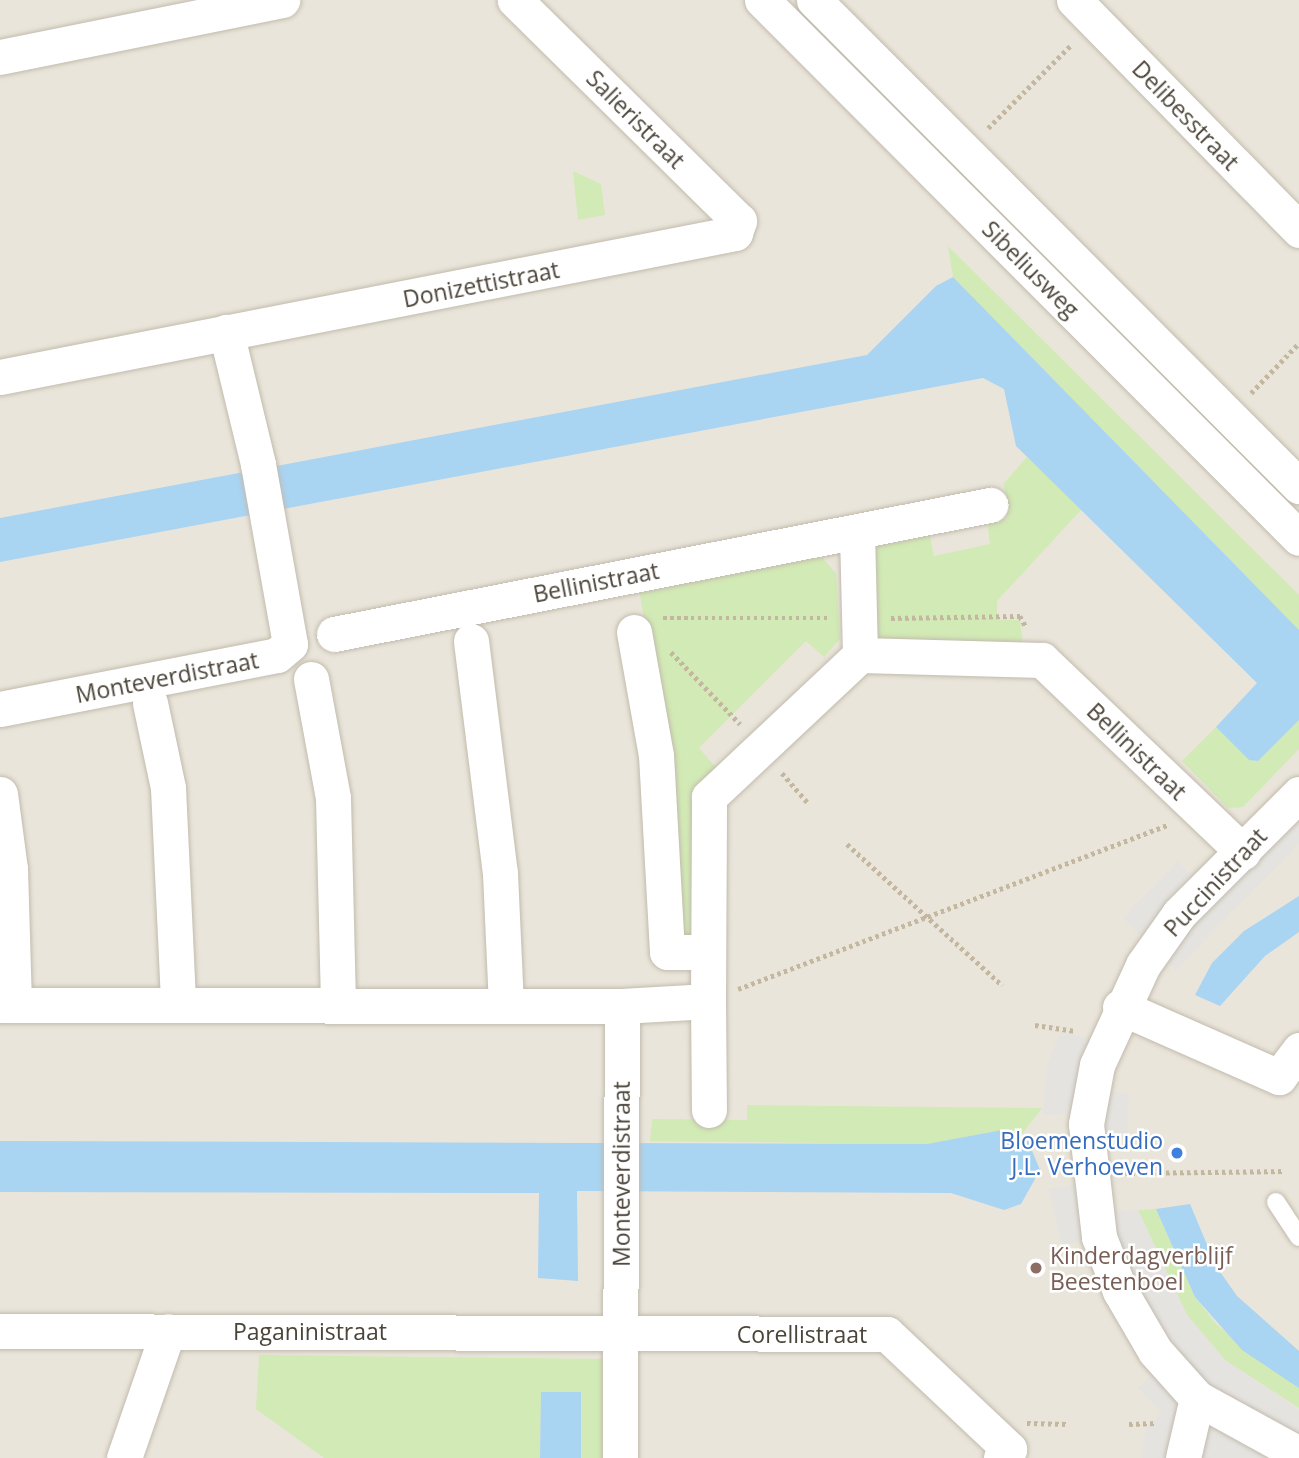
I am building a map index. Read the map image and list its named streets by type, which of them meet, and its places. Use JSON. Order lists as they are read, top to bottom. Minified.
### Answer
{"streets":{"street":["Delibesstraat","Salieristraat","Sibeliusweg","Donizettistraat","Bellinistraat","Monteverdistraat","Puccinistraat","Paganinistraat","Corellistraat"]},"crossings":[["Salieristraat","Donizettistraat"],["Donizettistraat","Monteverdistraat"],["Bellinistraat","Puccinistraat"],["Monteverdistraat","Paganinistraat"],["Monteverdistraat","Corellistraat"],["Paganinistraat","Corellistraat"]],"places":["Bloemenstudio J.L. Verhoeven","Kinderdagverblijf Beestenboel"]}
